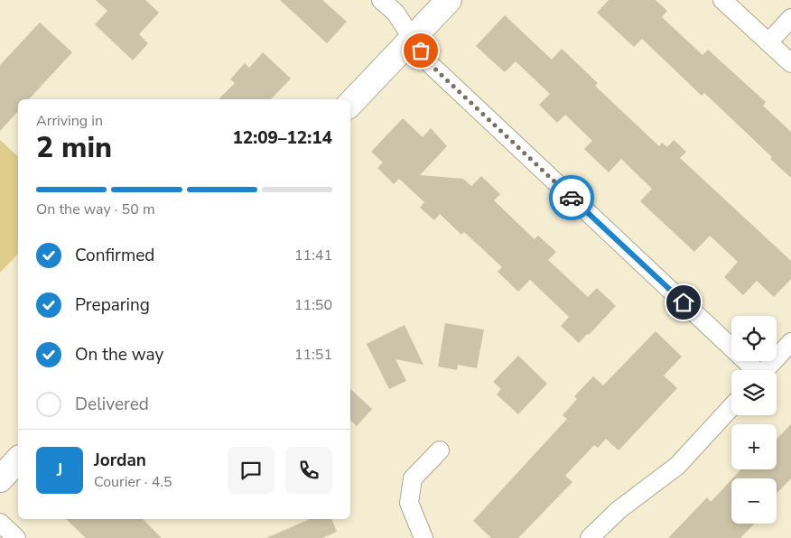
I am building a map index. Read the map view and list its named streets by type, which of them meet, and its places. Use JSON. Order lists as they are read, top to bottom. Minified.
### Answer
{"page":{"heading":["2 min","Arriving in","12:09–12:14"],"panel":["Jordan","Courier · 4.5"],"bar":"On the way · 50 m","list":[["Confirmed","11:41"],["Preparing","11:50"],["On the way","11:51"],"Delivered"],"map_buttons":["+","−"],"round":"J"}}
